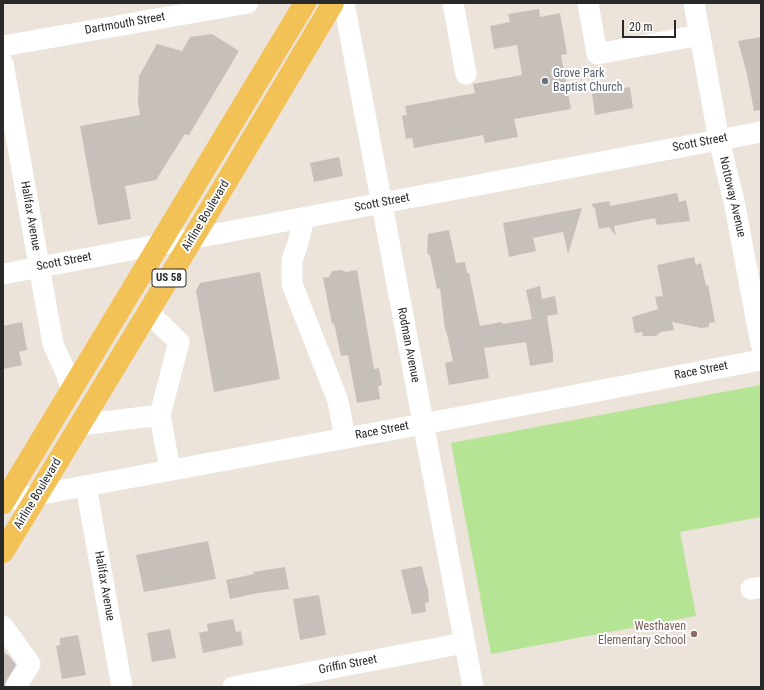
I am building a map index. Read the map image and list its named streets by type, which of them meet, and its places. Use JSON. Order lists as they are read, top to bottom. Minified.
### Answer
{"streets":{"main road":["Airline Boulevard","US 58"],"street":["Dartmouth Street","Scott Street","Nottoway Avenue","Halifax Avenue","Rodman Avenue","Race Street","Griffin Street"]},"crossings":[["Scott Street","Nottoway Avenue"],["Scott Street","Halifax Avenue"],["Scott Street","Airline Boulevard"],["Scott Street","Rodman Avenue"],["Halifax Avenue","Airline Boulevard"],["Halifax Avenue","Race Street"],["Airline Boulevard","Race Street"],["Rodman Avenue","Race Street"],["Rodman Avenue","Griffin Street"]],"places":["Grove Park Baptist Church","Westhaven Elementary School"],"scale_bar":"20 m"}
